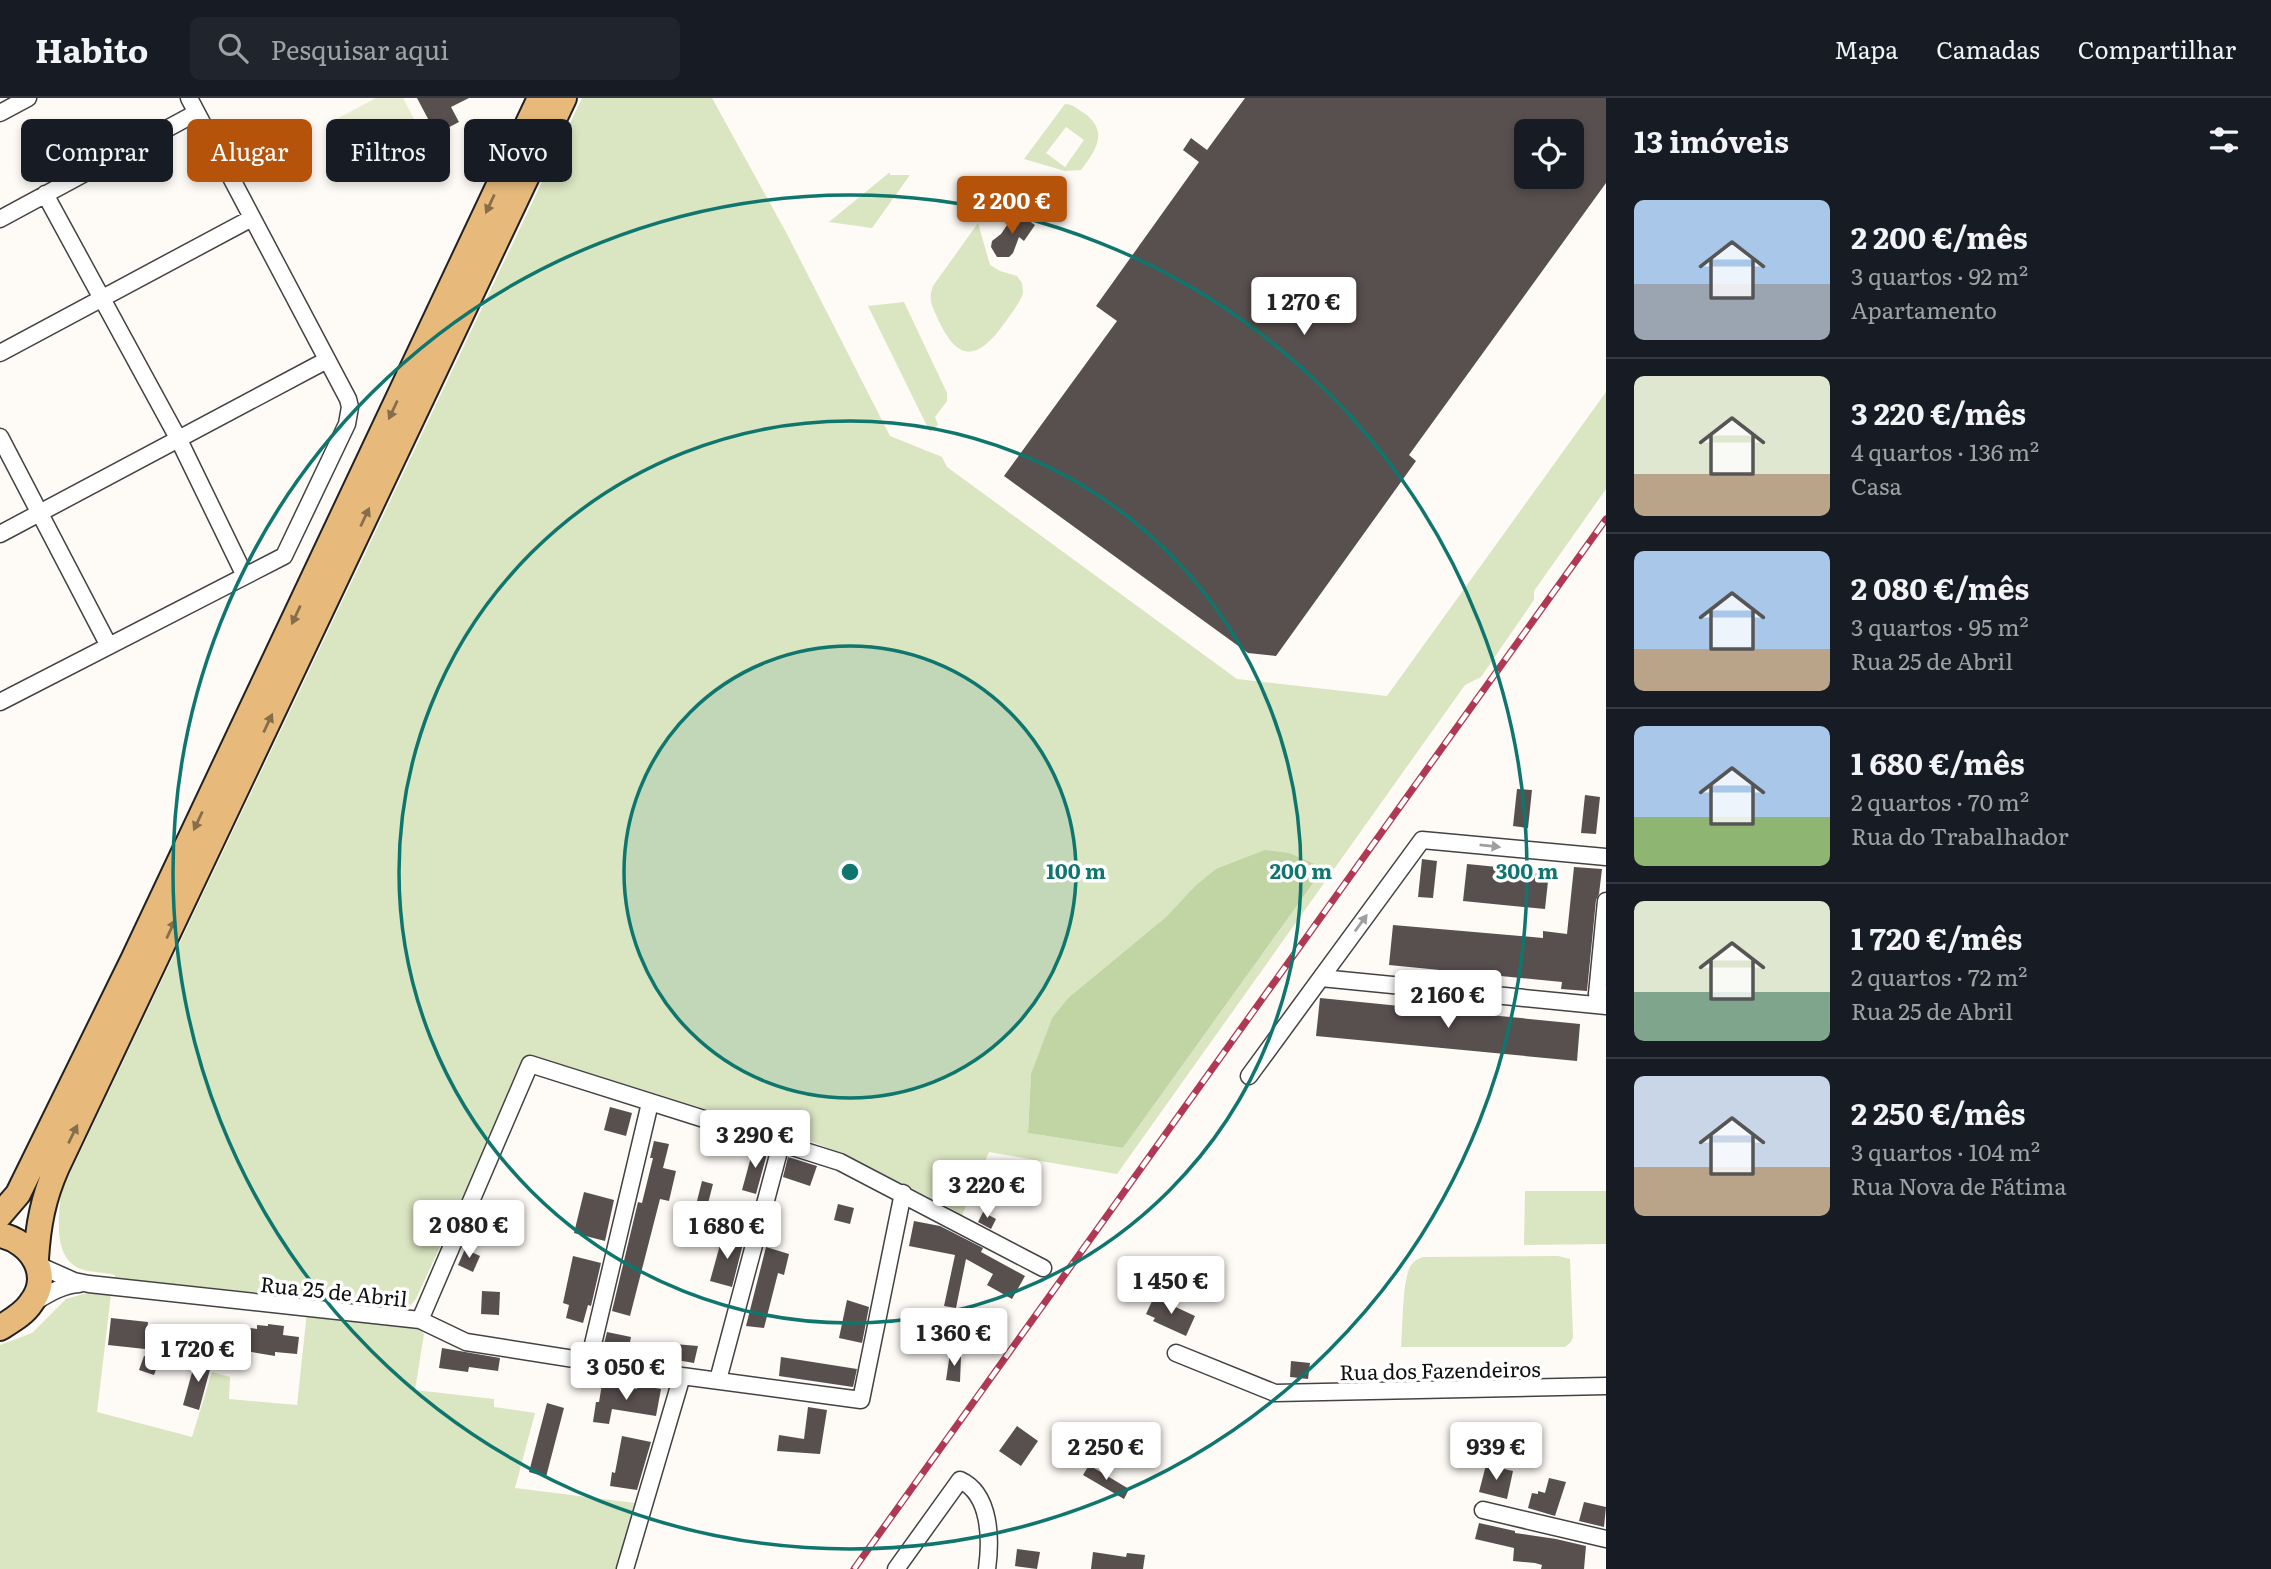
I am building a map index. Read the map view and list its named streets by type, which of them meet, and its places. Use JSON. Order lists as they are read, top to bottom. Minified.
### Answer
{"streets":{"street":["Rua 25 de Abril","Rua dos Fazendeiros"]},"page":{"header":"Habito","search":"Pesquisar aqui","nav":["Mapa","Camadas","Compartilhar"],"heading":"13 imóveis","chip":["Comprar","Alugar","Filtros","Novo"],"price":["2 200 €","1 270 €","2 160 €","3 290 €","3 220 €","2 080 €","1 680 €","1 450 €","1 360 €","1 720 €","3 050 €","2 250 €","939 €"],"list":[{"name":"2 200 €/mês","note":"3 quartos · 92 m² · Apartamento"},{"name":"3 220 €/mês","note":"4 quartos · 136 m² · Casa"},{"name":"2 080 €/mês","note":"3 quartos · 95 m² · Rua 25 de Abril"},{"name":"1 680 €/mês","note":"2 quartos · 70 m² · Rua do Trabalhador"},{"name":"1 720 €/mês","note":"2 quartos · 72 m² · Rua 25 de Abril"},{"name":"2 250 €/mês","note":"3 quartos · 104 m² · Rua Nova de Fátima"}]},"rings":["100 m","200 m","300 m"]}
